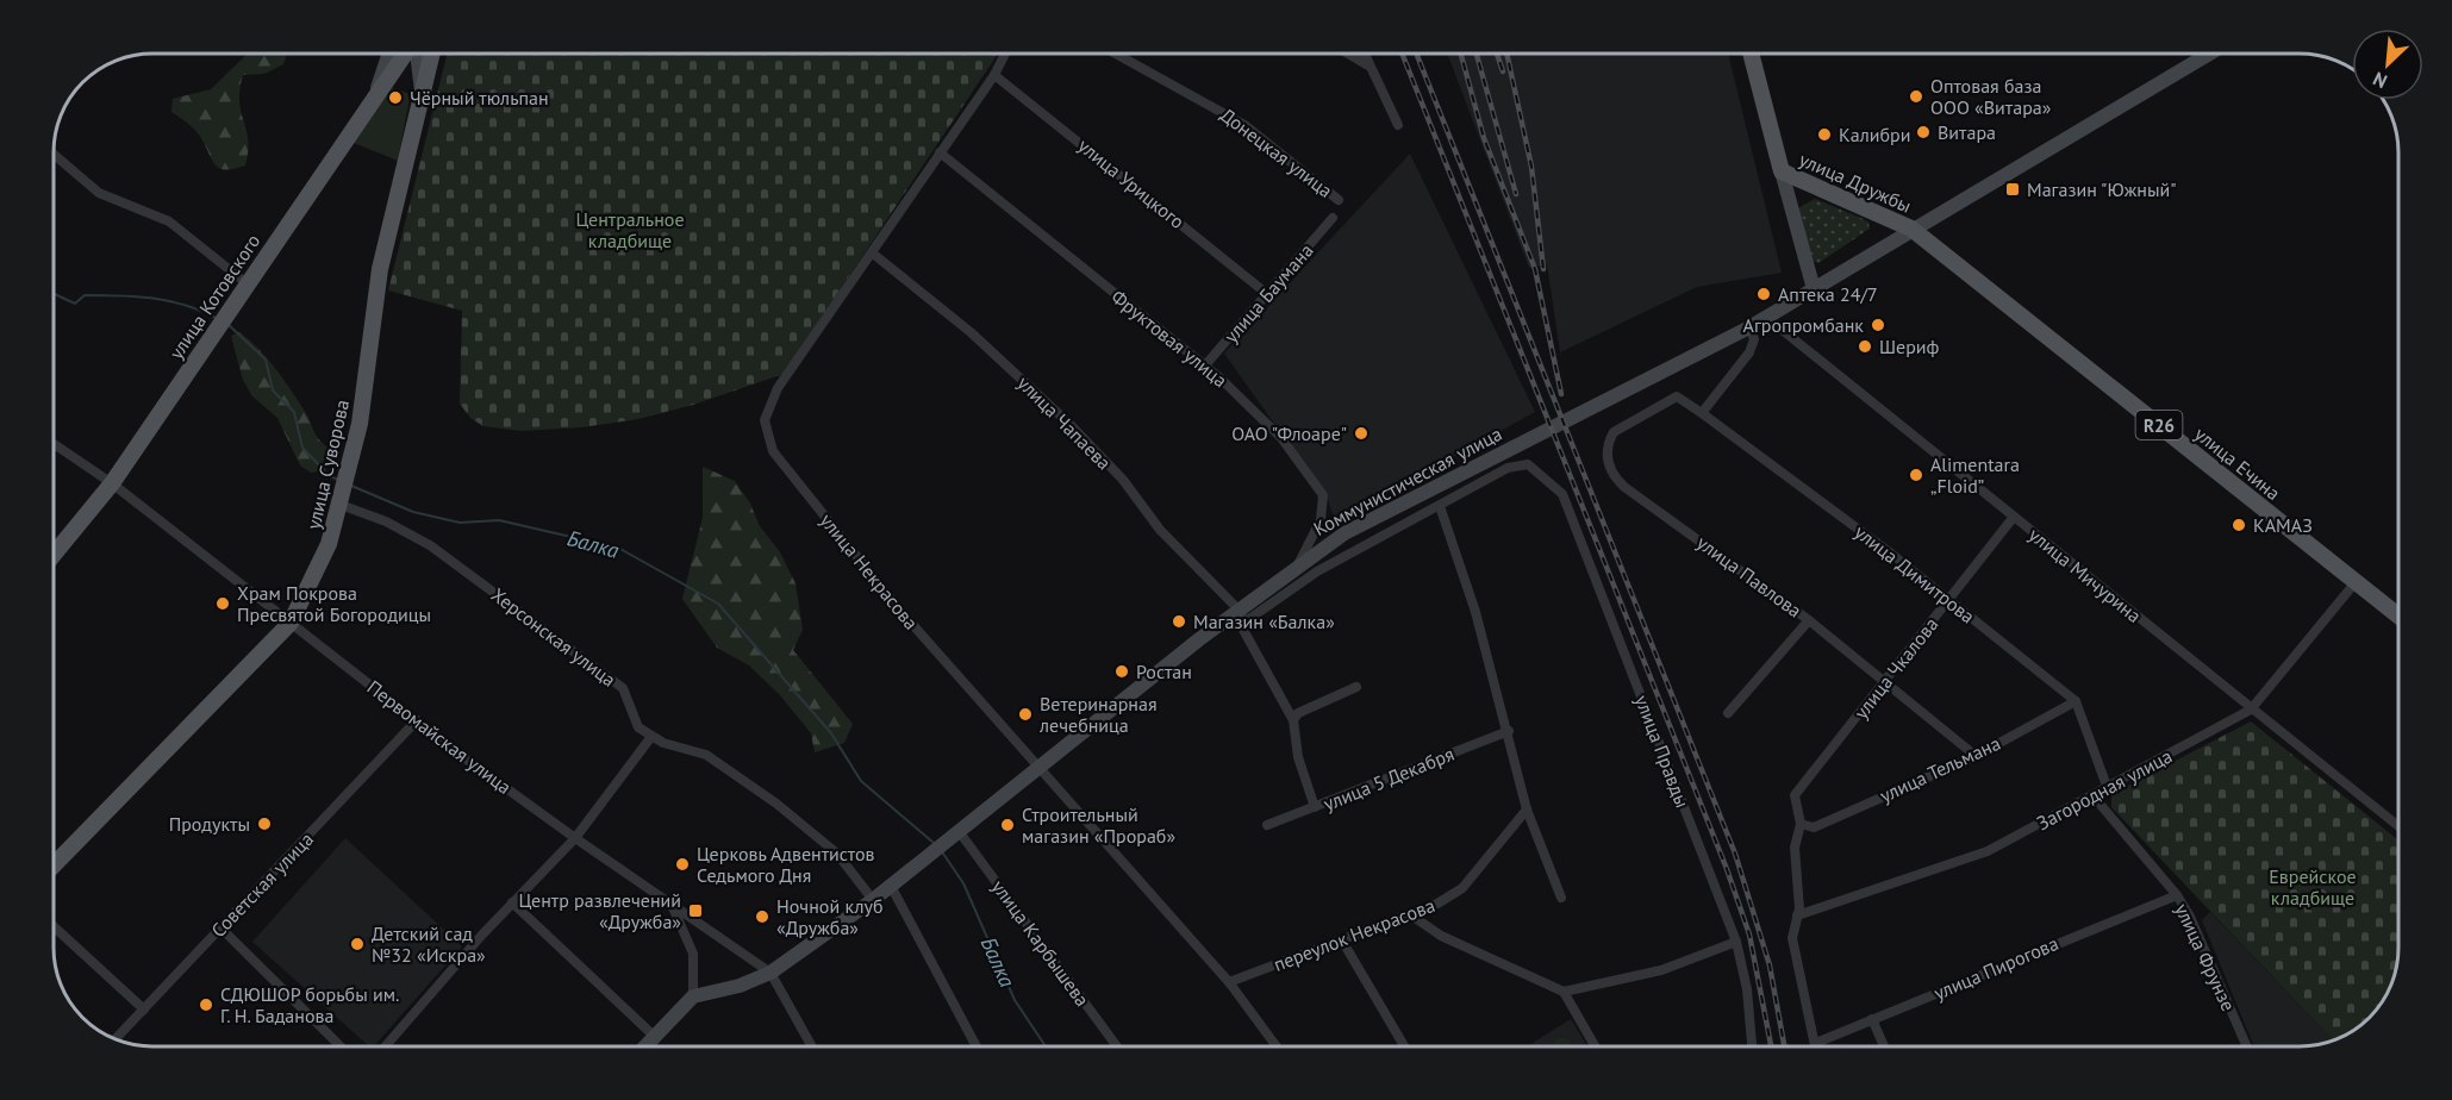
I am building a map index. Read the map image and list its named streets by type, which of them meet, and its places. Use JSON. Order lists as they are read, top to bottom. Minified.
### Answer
{"streets":{"main road":["улица Дружбы","улица Котовского","R26","улица Ечина","улица Суворова","Коммунистическая улица"],"street":["Донецкая улица","улица Урицкого","улица Баумана","Фруктовая улица","улица Чапаева","улица Некрасова","улица Димитрова","улица Мичурина","улица Павлова","Херсонская улица","улица Чкалова","Первомайская улица","улица Правды","улица Тельмана","улица 5 Декабря","Загородная улица","Советская улица","переулок Некрасова","улица Карбышева","улица Фрунзе","улица Пирогова"]},"crossings":[["улица Дружбы","улица Ечина"],["улица Дружбы","Коммунистическая улица"],["улица Урицкого","улица Баумана"],["улица Урицкого","улица Некрасова"],["улица Баумана","Фруктовая улица"],["улица Котовского","Первомайская улица"],["Фруктовая улица","Коммунистическая улица"],["Фруктовая улица","улица Некрасова"],["улица Чапаева","Коммунистическая улица"],["улица Чапаева","улица Некрасова"],["улица Ечина","Коммунистическая улица"],["улица Ечина","Загородная улица"],["улица Суворова","Херсонская улица"],["улица Суворова","Первомайская улица"],["Коммунистическая улица","улица Некрасова"],["Коммунистическая улица","улица Мичурина"],["Коммунистическая улица","Первомайская улица"],["Коммунистическая улица","улица Карбышева"],["улица Некрасова","переулок Некрасова"],["улица Димитрова","улица Павлова"],["улица Димитрова","улица Чкалова"],["улица Димитрова","улица Тельмана"],["улица Мичурина","улица Чкалова"],["улица Мичурина","Загородная улица"],["улица Павлова","улица Чкалова"],["улица Павлова","улица Тельмана"],["улица Чкалова","улица Тельмана"],["Первомайская улица","Советская улица"],["Загородная улица","улица Фрунзе"],["улица Фрунзе","улица Пирогова"]],"water":["Балка"],"parks":["Центральное кладбище","Еврейское кладбище"],"places":{"other":["Оптовая база ООО «Витара»","Чёрный тюльпан","Витара","Калибри","Аптека 24/7","Агропромбанк","Шериф","ОАО \"Флоаре\"","Alimentara „Floid”","КАМАЗ","Храм Покрова Пресвятой Богородицы","Магазин «Балка»","Ростан","Ветеринарная лечебница","Продукты","Строительный магазин «Прораб»","Церковь Адвентистов Седьмого Дня","Ночной клуб «Дружба»","Детский сад №32 «Искра»","СДЮШОР борьбы им. Г. Н. Баданова"],"transit":["Магазин \"Южный\"","Центр развлечений «Дружба»"]},"north":"bottom left"}
